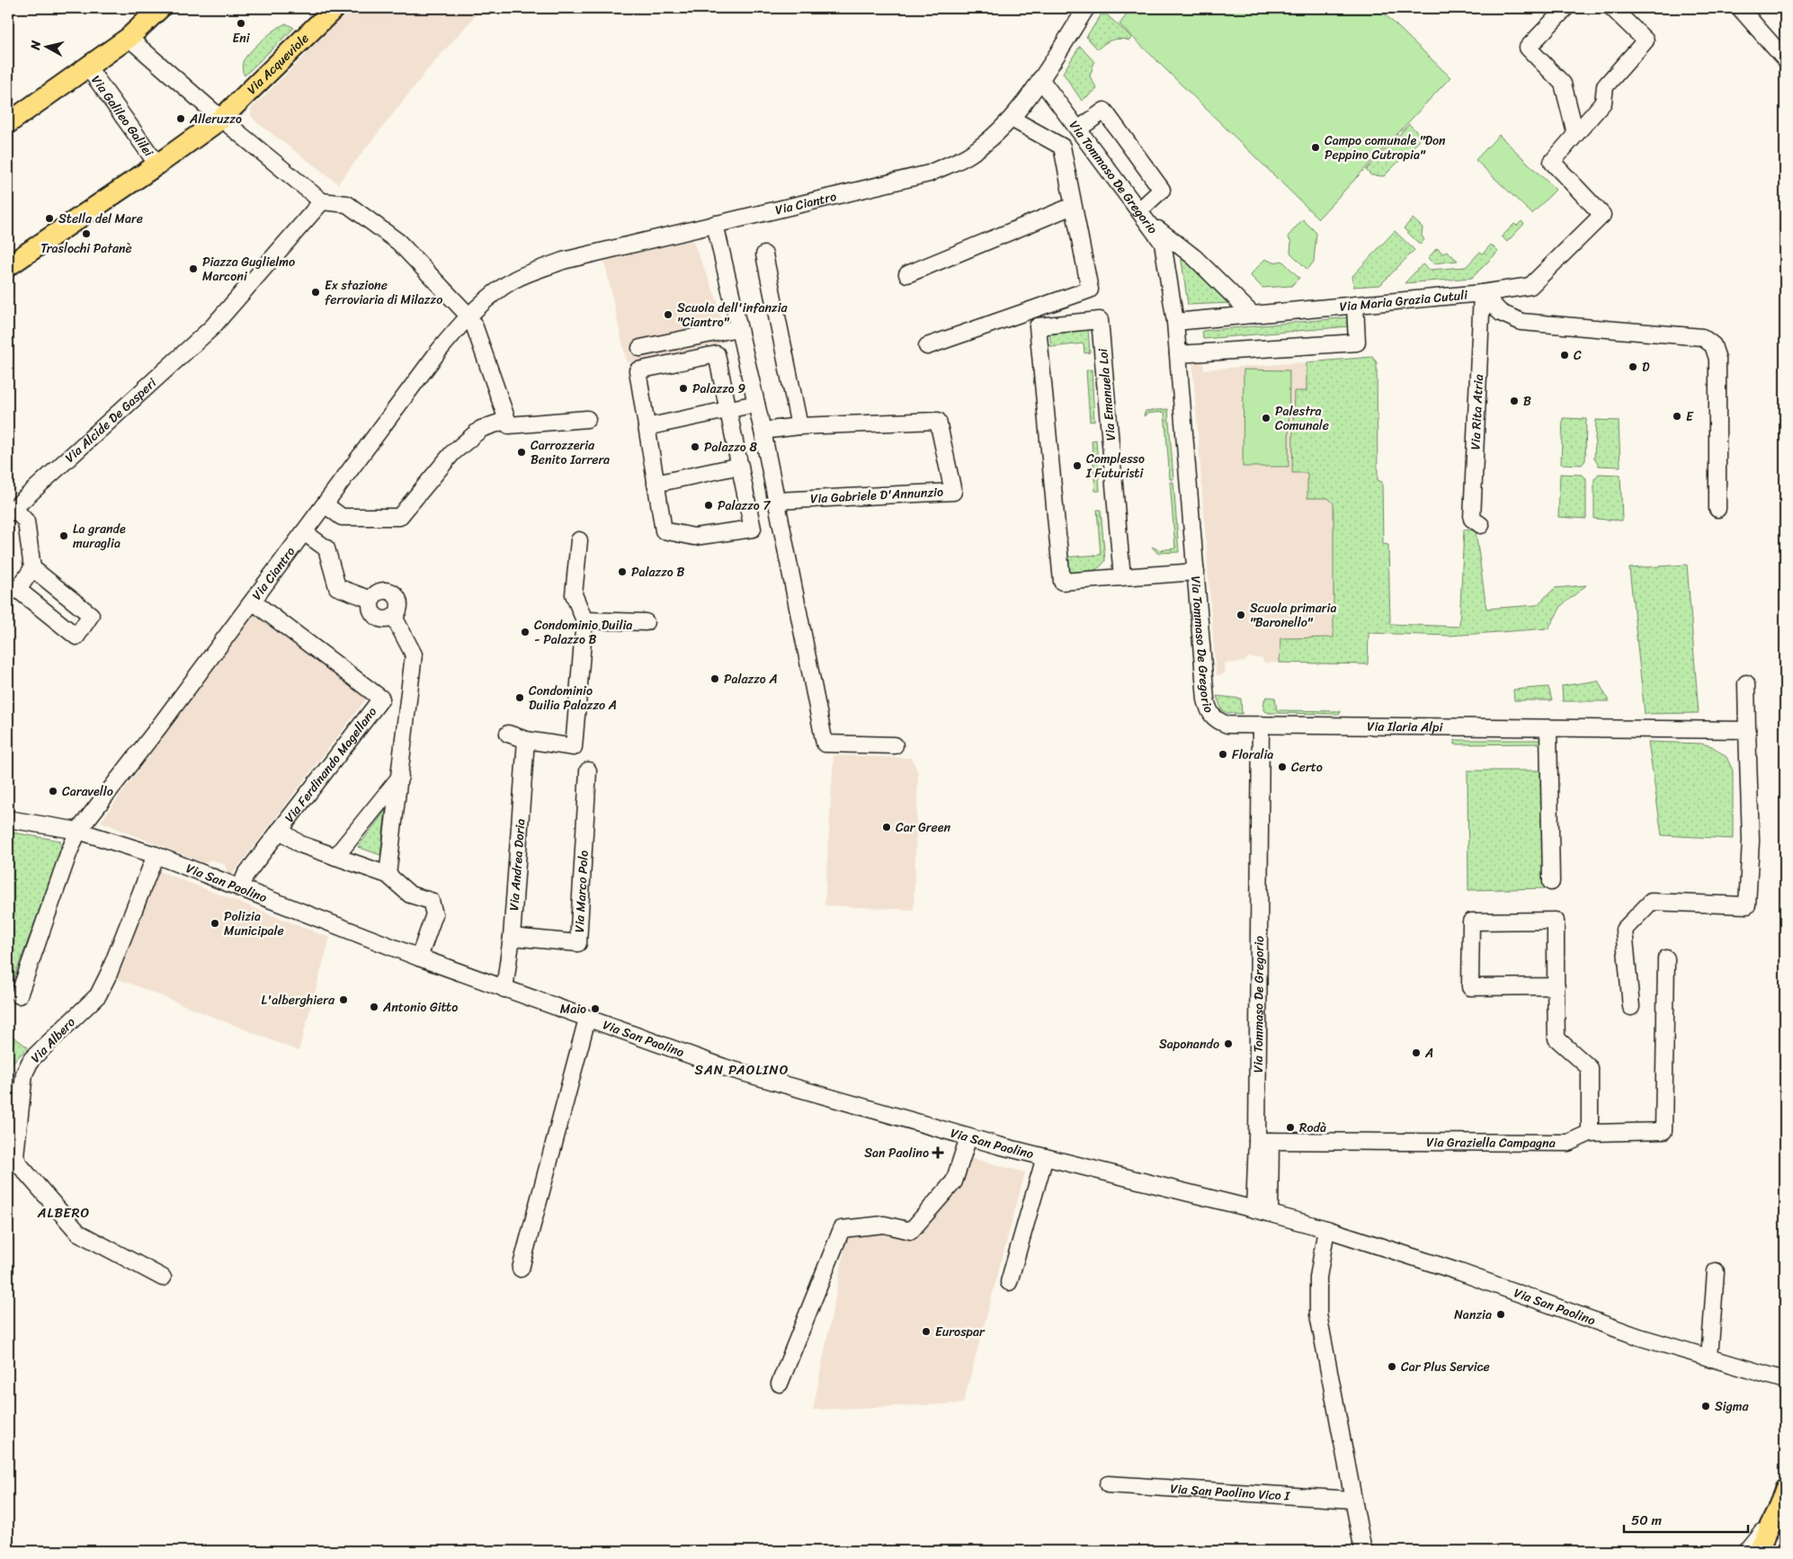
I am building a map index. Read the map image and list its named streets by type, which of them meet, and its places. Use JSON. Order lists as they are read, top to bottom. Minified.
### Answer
{"streets":{"main road":["Via Acqueviole"],"street":["Via Galileo Galilei","Via Tommaso De Gregorio","Via Ciantro","Via Maria Grazia Cutuli","Via Emanuela Loi","Via Rita Atria","Via Alcide De Gasperi","Via Gabriele D'Annunzio","Via Ilaria Alpi","Via Ferdinando Magellano","Via Andrea Doria","Via San Paolino","Via Marco Polo","Via Albero","Via Graziella Campagna","Via San Paolino Vico I"]},"crossings":[["Via Acqueviole","Via Galileo Galilei"],["Via Tommaso De Gregorio","Via Ciantro"],["Via Tommaso De Gregorio","Via Maria Grazia Cutuli"],["Via Tommaso De Gregorio","Via Ilaria Alpi"],["Via Tommaso De Gregorio","Via San Paolino"],["Via Tommaso De Gregorio","Via Graziella Campagna"],["Via Ciantro","Via Ferdinando Magellano"],["Via Ciantro","Via San Paolino"],["Via Maria Grazia Cutuli","Via Rita Atria"],["Via Ferdinando Magellano","Via San Paolino"],["Via Andrea Doria","Via San Paolino"],["Via Andrea Doria","Via Marco Polo"],["Via San Paolino","Via Albero"]],"districts":["SAN PAOLINO","ALBERO"],"places":{"other":["Eni","Alleruzzo","Campo comunale \"Don Peppino Cutropia\"","Stella del Mare","Traslochi Patanè","Piazza Guglielmo Marconi","Ex stazione ferroviaria di Milazzo","Scuola dell'infanzia \"Ciantro\"","C","D","Palazzo 9","B","E","Palestra Comunale","Palazzo 8","Carrozzeria Benito Iarrera","Complesso I Futuristi","Palazzo 7","La grande muraglia","Palazzo B","Scuola primaria \"Baronello\"","Condominio Duilia - Palazzo B","Palazzo A","Condominio Duilia Palazzo A","Floralia","Certo","Caravello","Car Green","Polizia Municipale","L'alberghiera","Antonio Gitto","Maio","Saponando","A","Rodà","Nanzia","Eurospar","Car Plus Service","Sigma"],"health":["San Paolino"]},"scale_bar":"50 m","north":"left"}
